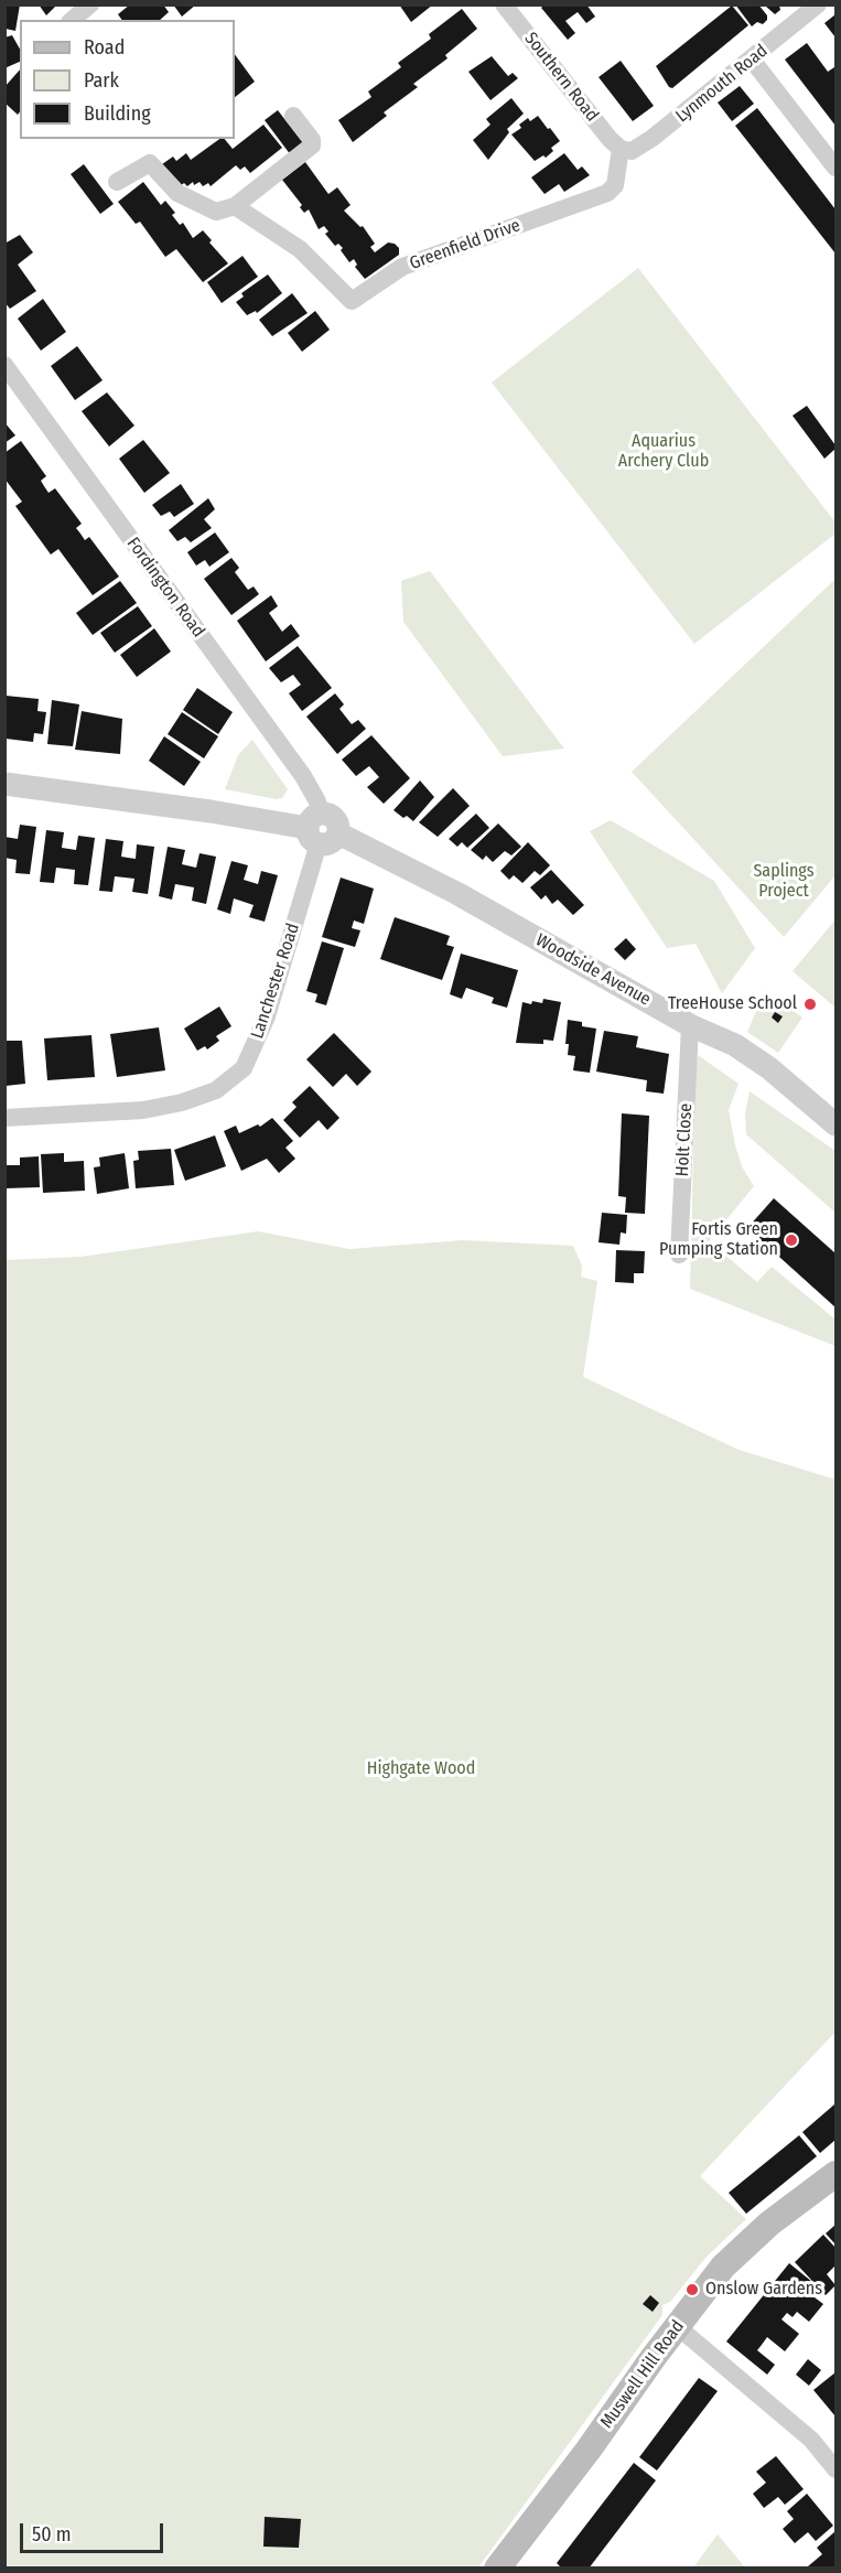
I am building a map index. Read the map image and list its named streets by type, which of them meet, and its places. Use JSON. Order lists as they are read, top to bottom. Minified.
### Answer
{"streets":{"main road":["Muswell Hill Road"],"street":["Southern Road","Lynmouth Road","Greenfield Drive","Fordington Road","Woodside Avenue","Lanchester Road","Holt Close"]},"crossings":[["Southern Road","Lynmouth Road"],["Southern Road","Greenfield Drive"],["Lynmouth Road","Greenfield Drive"],["Fordington Road","Woodside Avenue"],["Fordington Road","Lanchester Road"],["Woodside Avenue","Lanchester Road"],["Woodside Avenue","Holt Close"]],"parks":["Aquarius Archery Club","Saplings Project","Highgate Wood"],"places":["TreeHouse School","Fortis Green Pumping Station","Onslow Gardens"],"legend":["Road","Park","Building"],"scale_bar":"50 m"}
